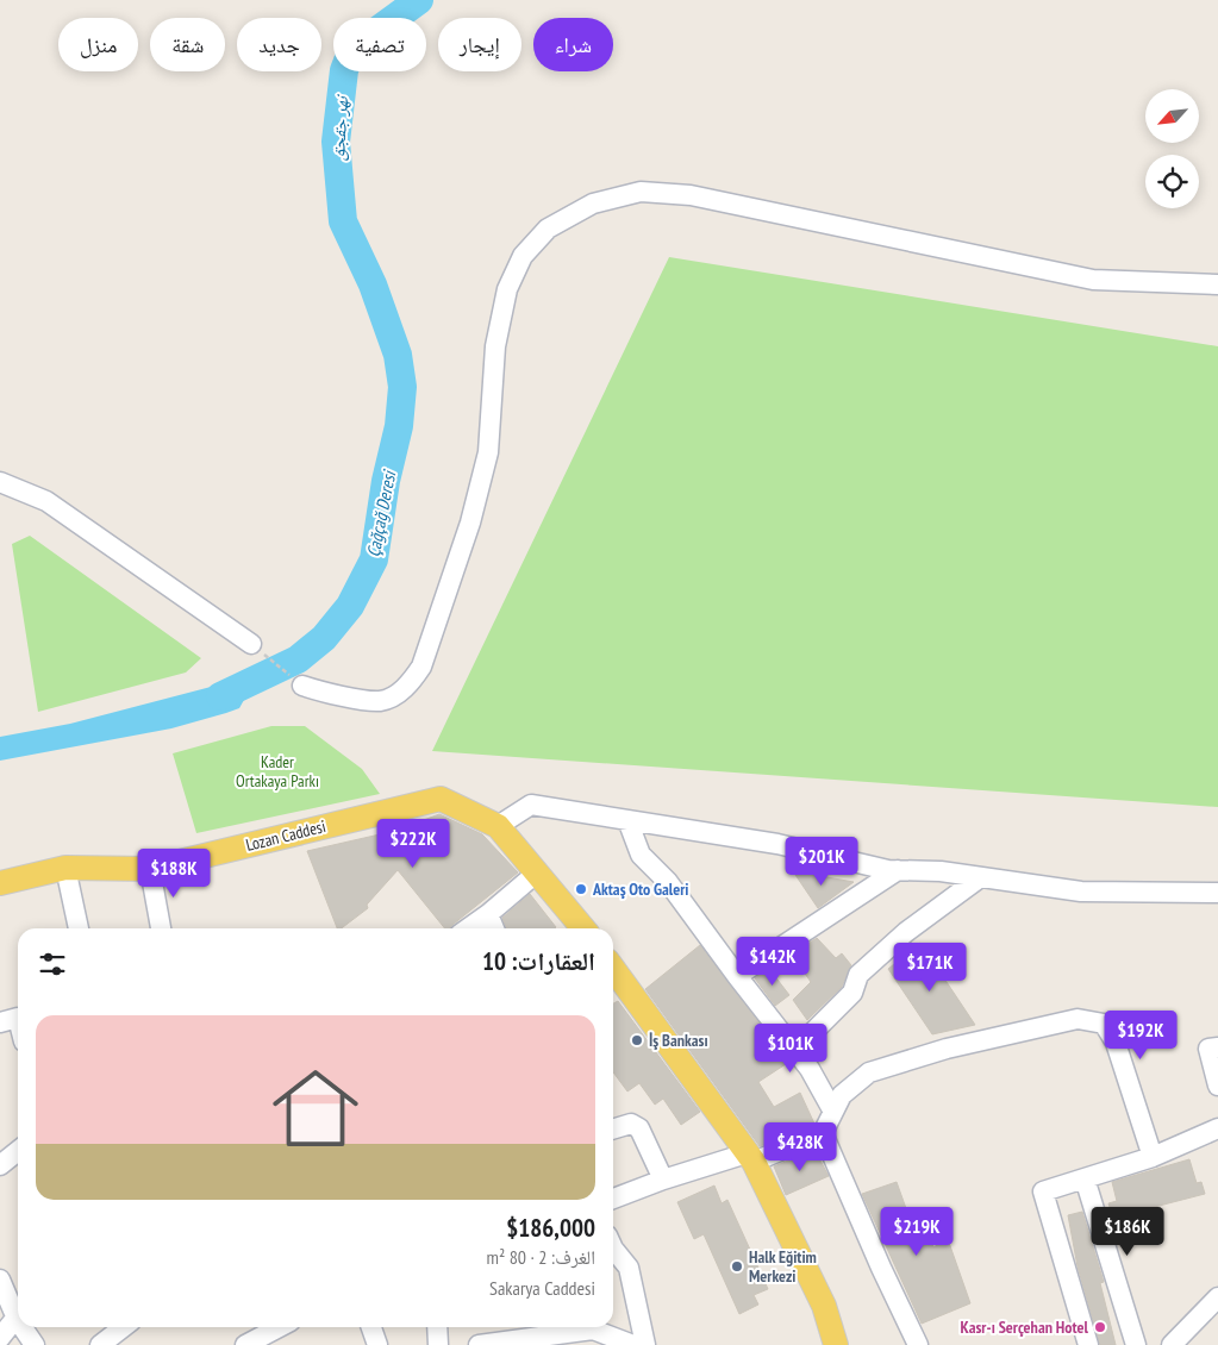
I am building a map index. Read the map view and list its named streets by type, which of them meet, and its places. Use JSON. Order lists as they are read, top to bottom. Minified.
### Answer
{"streets":{"main road":["Lozan Caddesi"]},"water":["نهر جقجق","Çağçağ Deresi"],"parks":["Kader Ortakaya Parkı"],"places":["Aktaş Oto Galeri","İş Bankası","Halk Eğitim Merkezi","Kasr-ı Serçehan Hotel"],"north":"bottom left","page":{"chip":["شراء","إيجار","تصفية","جديد","شقة","منزل"],"price":["$222K","$201K","$188K","$142K","$171K","$192K","$101K","$428K","$219K","$186K"],"heading":"العقارات: 10","list":[{"name":"$186,000","note":"الغرف: 2 · 80 m² · Sakarya Caddesi"}]}}
